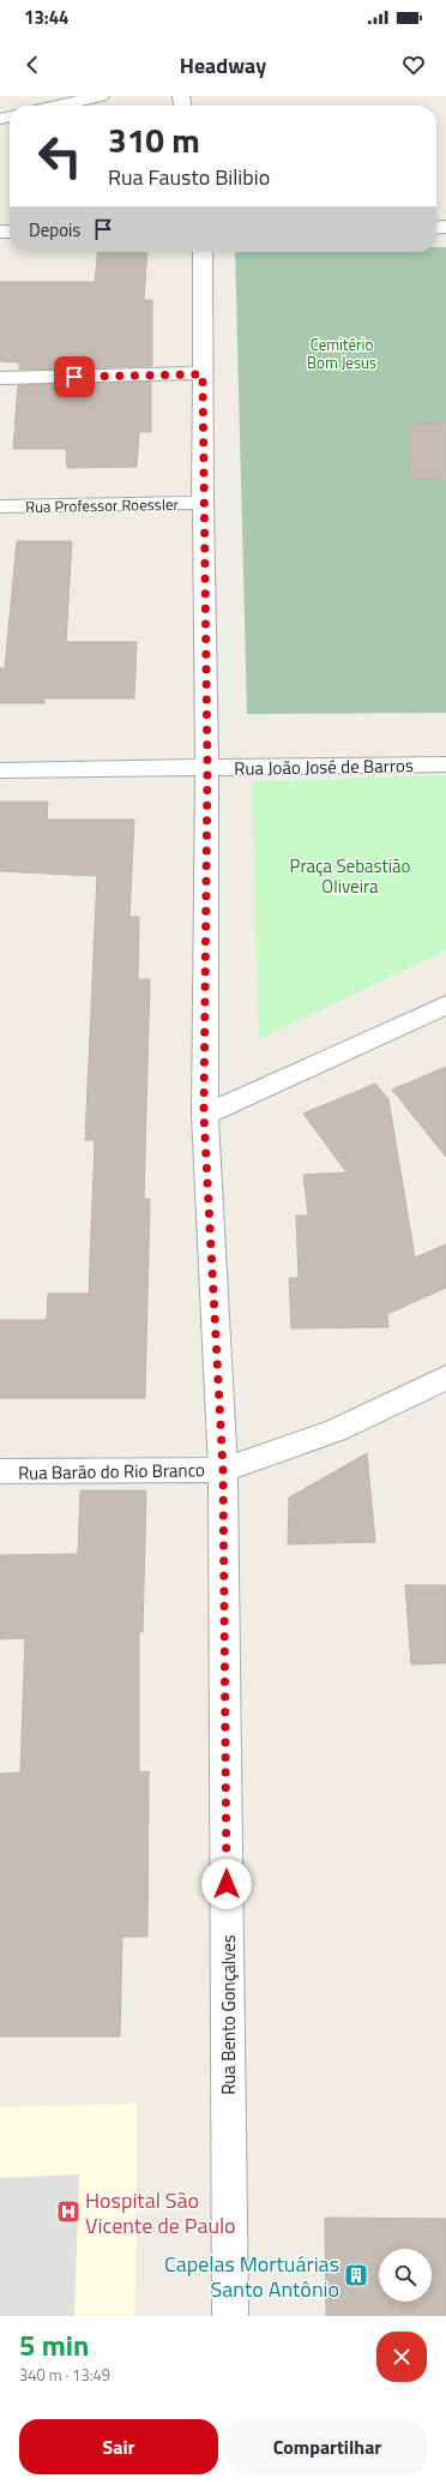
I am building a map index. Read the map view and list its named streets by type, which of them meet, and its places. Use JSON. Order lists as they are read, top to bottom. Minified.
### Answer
{"streets":{"street":["Rua Professor Roessler","Rua João José de Barros","Rua Barão do Rio Branco","Rua Bento Gonçalves"]},"crossings":[["Rua Professor Roessler","Rua Bento Gonçalves"],["Rua João José de Barros","Rua Bento Gonçalves"],["Rua Barão do Rio Branco","Rua Bento Gonçalves"]],"parks":["Cemitério Bom Jesus","Praça Sebastião Oliveira"],"places":{"hospital":["Hospital São Vicente de Paulo"],"building":["Capelas Mortuárias Santo Antônio"]},"page":{"status":"13:44","header":"Headway","turn":["310 m","Rua Fausto Bilibio"],"then":"Depois","heading":["5 min","340 m · 13:49"],"buttons":["Sair","Compartilhar"]}}
